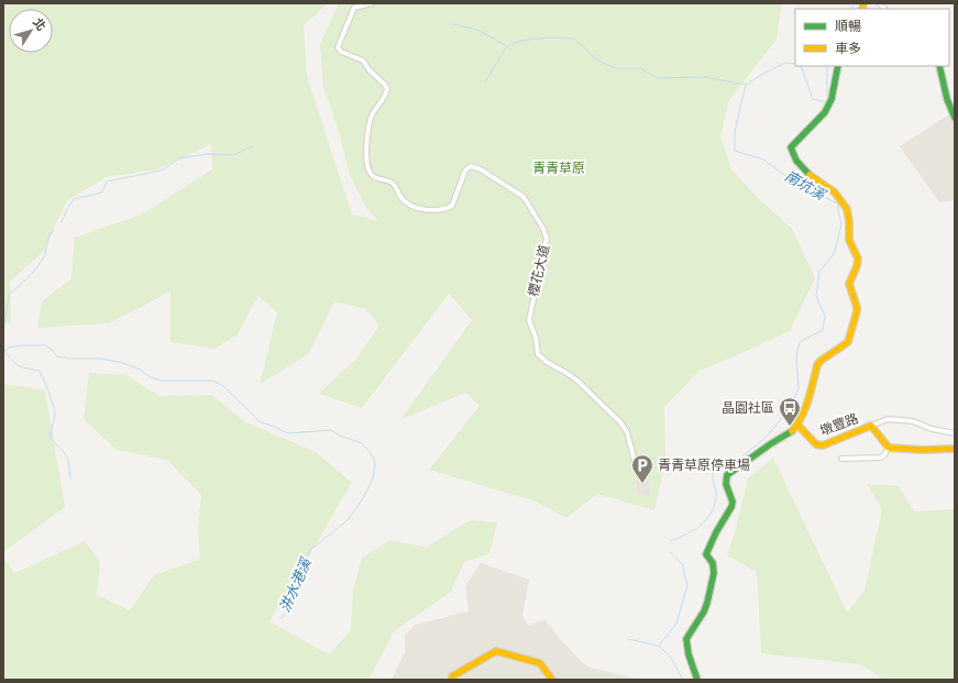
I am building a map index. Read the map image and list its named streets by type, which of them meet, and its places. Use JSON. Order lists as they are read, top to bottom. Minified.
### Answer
{"streets":{"street":["櫻花大道","墩豐路"]},"water":["南坑溪","汫水港溪"],"parks":["青青草原"],"places":{"bus stop":["晶園社區"],"parking":["青青草原停車場"]},"legend":["順暢","車多"],"north":"top right"}
